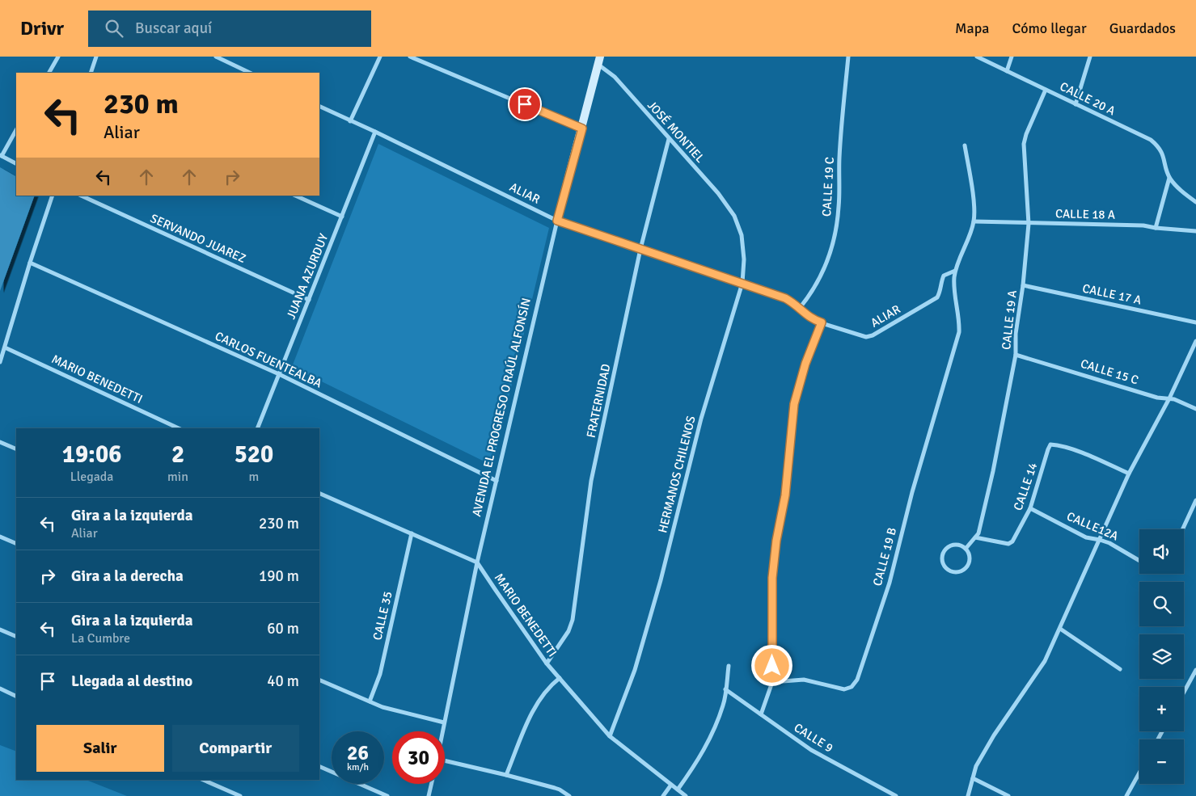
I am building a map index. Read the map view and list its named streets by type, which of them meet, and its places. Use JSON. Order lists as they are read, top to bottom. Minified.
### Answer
{"streets":{"street":["CALLE 20 A","JOSÉ MONTIEL","CALLE 19 C","ALIAR","CALLE 18 A","SERVANDO JUAREZ","JUANA AZURDUY","CALLE 17 A","CALLE 19 A","CARLOS FUENTEALBA","CALLE 15 C","MARIO BENEDETTI","FRATERNIDAD","AVENIDA EL PROGRESO O RAÚL ALFONSÍN","HERMANOS CHILENOS","CALLE 14","CALLE12A","CALLE 19 B","CALLE 35","CALLE 9"]},"crossings":[["CALLE 20 A","CALLE 19 A"],["JOSÉ MONTIEL","FRATERNIDAD"],["JOSÉ MONTIEL","AVENIDA EL PROGRESO O RAÚL ALFONSÍN"],["JOSÉ MONTIEL","HERMANOS CHILENOS"],["CALLE 19 C","ALIAR"],["ALIAR","JUANA AZURDUY"],["ALIAR","FRATERNIDAD"],["ALIAR","AVENIDA EL PROGRESO O RAÚL ALFONSÍN"],["ALIAR","HERMANOS CHILENOS"],["ALIAR","CALLE 19 B"],["CALLE 18 A","CALLE 19 A"],["SERVANDO JUAREZ","JUANA AZURDUY"],["JUANA AZURDUY","CARLOS FUENTEALBA"],["CALLE 17 A","CALLE 19 A"],["CALLE 19 A","CALLE 15 C"],["CALLE 19 A","CALLE 14"],["CARLOS FUENTEALBA","AVENIDA EL PROGRESO O RAÚL ALFONSÍN"],["MARIO BENEDETTI","FRATERNIDAD"],["MARIO BENEDETTI","AVENIDA EL PROGRESO O RAÚL ALFONSÍN"],["MARIO BENEDETTI","HERMANOS CHILENOS"],["CALLE 14","CALLE12A"]],"page":{"header":"Drivr","search":"Buscar aquí","nav":["Mapa","Cómo llegar","Guardados"],"turn":["230 m","Aliar"],"eta":["19:06","Llegada","2","min","520","m"],"list":[{"name":"Gira a la izquierda","note":"Aliar","value":"230 m"},{"name":"Gira a la derecha","value":"190 m"},{"name":"Gira a la izquierda","note":"La Cumbre","value":"60 m"},{"name":"Llegada al destino","value":"40 m"}],"map_buttons":["+","−"],"buttons":["Salir","Compartir"],"speed":"26 km/h","limit":"30"}}
